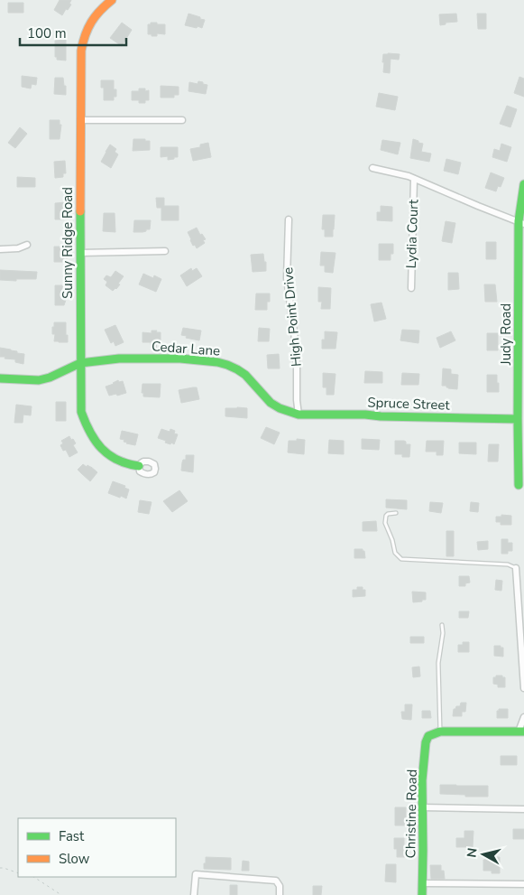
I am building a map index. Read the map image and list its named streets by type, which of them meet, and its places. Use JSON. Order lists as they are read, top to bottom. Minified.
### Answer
{"streets":{"street":["Lydia Court","Sunny Ridge Road","High Point Drive","Judy Road","Cedar Lane","Spruce Street","Christine Road"]},"crossings":[["Sunny Ridge Road","Cedar Lane"],["High Point Drive","Cedar Lane"],["High Point Drive","Spruce Street"],["Judy Road","Spruce Street"],["Cedar Lane","Spruce Street"]],"legend":["Fast","Slow"],"scale_bar":"100 m","north":"left"}
